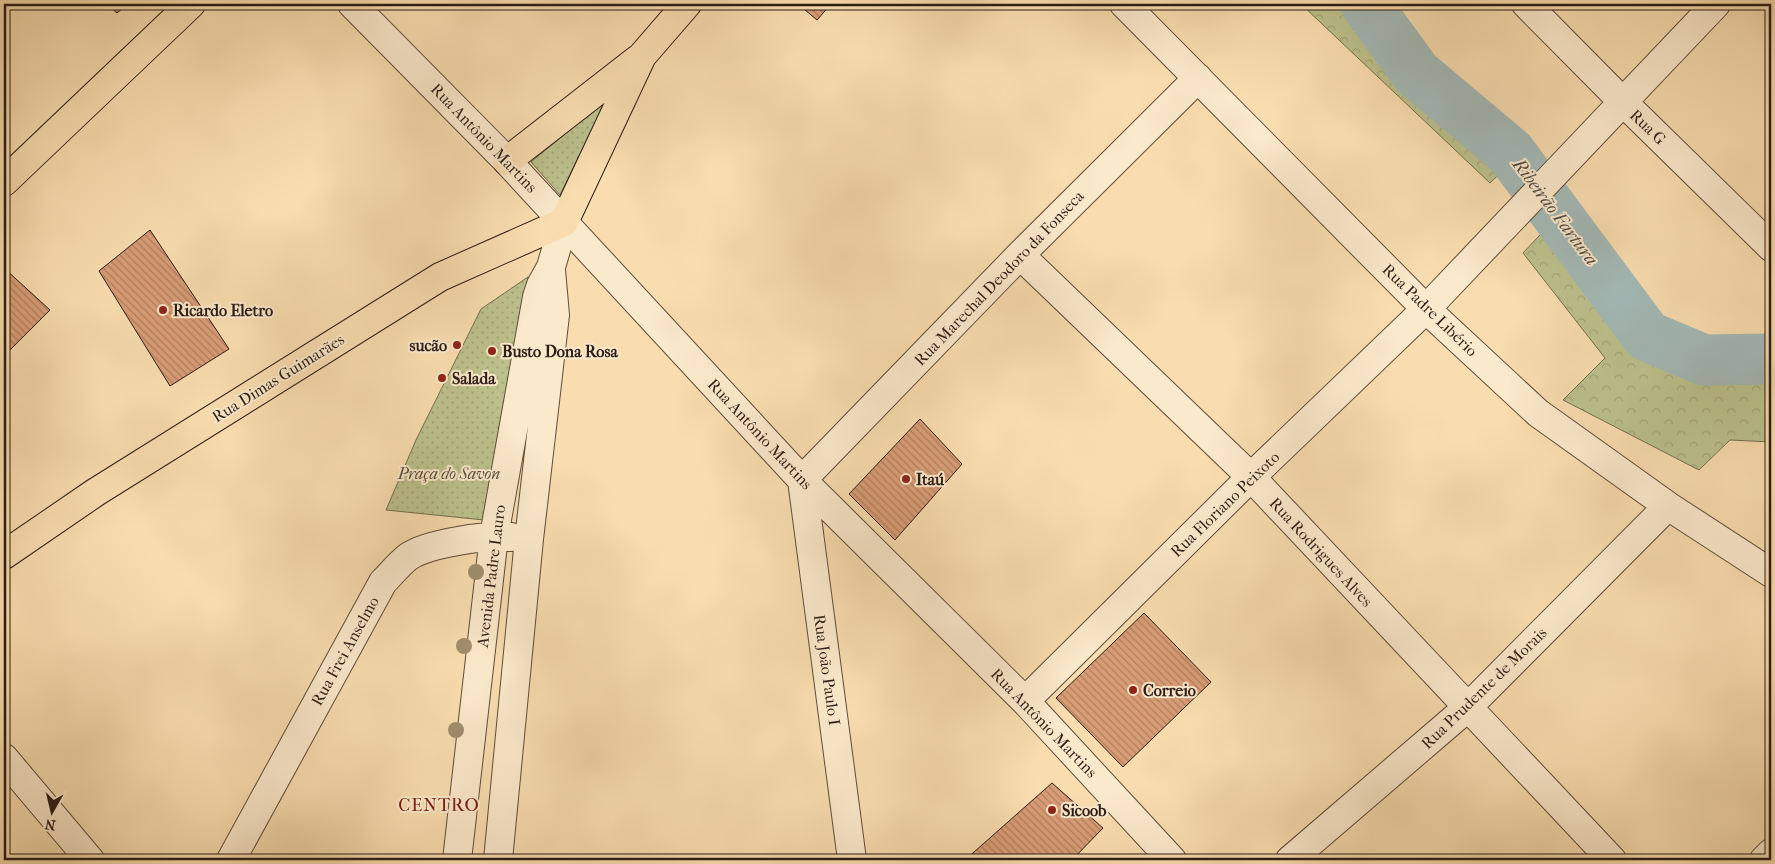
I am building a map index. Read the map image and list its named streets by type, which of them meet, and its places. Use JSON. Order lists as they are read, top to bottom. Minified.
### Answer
{"streets":{"main road":["Rua Dimas Guimarães"],"street":["Rua G","Rua Antônio Martins","Rua Marechal Deodoro da Fonseca","Rua Padre Libério","Rua Floriano Peixoto","Rua Rodrigues Alves","Avenida Padre Lauro","Rua Frei Anselmo","Rua João Paulo I","Rua Prudente de Morais"]},"crossings":[["Rua G","Rua Floriano Peixoto"],["Rua Antônio Martins","Rua Marechal Deodoro da Fonseca"],["Rua Antônio Martins","Rua Dimas Guimarães"],["Rua Antônio Martins","Rua Floriano Peixoto"],["Rua Antônio Martins","Avenida Padre Lauro"],["Rua Antônio Martins","Rua João Paulo I"],["Rua Marechal Deodoro da Fonseca","Rua Padre Libério"],["Rua Marechal Deodoro da Fonseca","Rua Rodrigues Alves"],["Rua Marechal Deodoro da Fonseca","Rua João Paulo I"],["Rua Padre Libério","Rua Floriano Peixoto"],["Rua Padre Libério","Rua Prudente de Morais"],["Rua Dimas Guimarães","Avenida Padre Lauro"],["Rua Floriano Peixoto","Rua Rodrigues Alves"],["Rua Rodrigues Alves","Rua Prudente de Morais"],["Avenida Padre Lauro","Rua Frei Anselmo"]],"districts":["CENTRO"],"water":["Ribeirão Fartura"],"parks":["Praça do Savon"],"places":["Ricardo Eletro","sucão","Busto Dona Rosa","Salada","Itaú","Correio","Sicoob"],"north":"bottom"}
